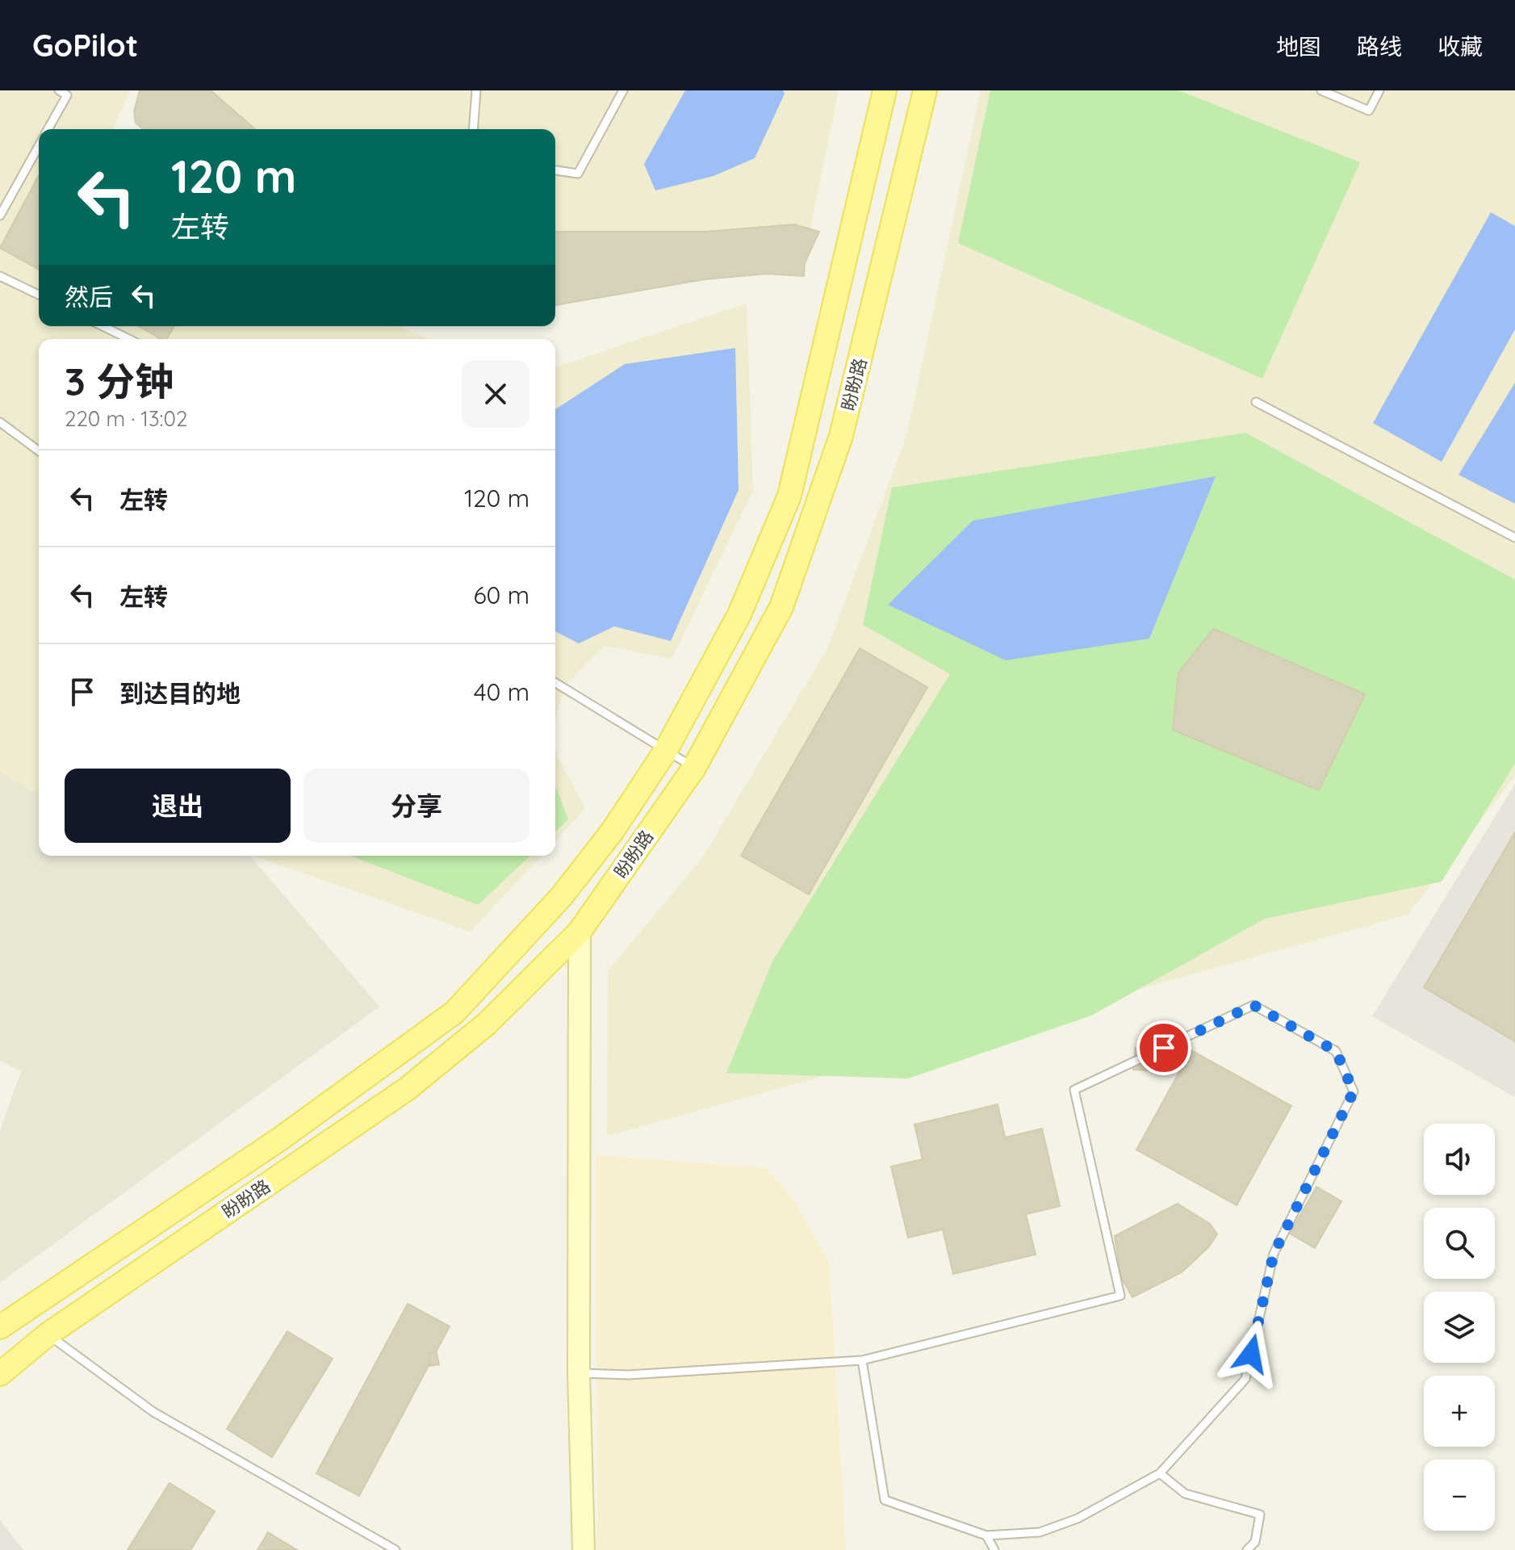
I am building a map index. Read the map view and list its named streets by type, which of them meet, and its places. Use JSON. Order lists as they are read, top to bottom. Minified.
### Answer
{"streets":{"main road":["盼盼路"]},"page":{"header":"GoPilot","nav":["地图","路线","收藏"],"turn":["120 m","左转"],"then":"然后","heading":["3 分钟","220 m · 13:02"],"list":[{"name":"左转","value":"120 m"},{"name":"左转","value":"60 m"},{"name":"到达目的地","value":"40 m"}],"buttons":["退出","分享"],"map_buttons":["+","−"]}}
